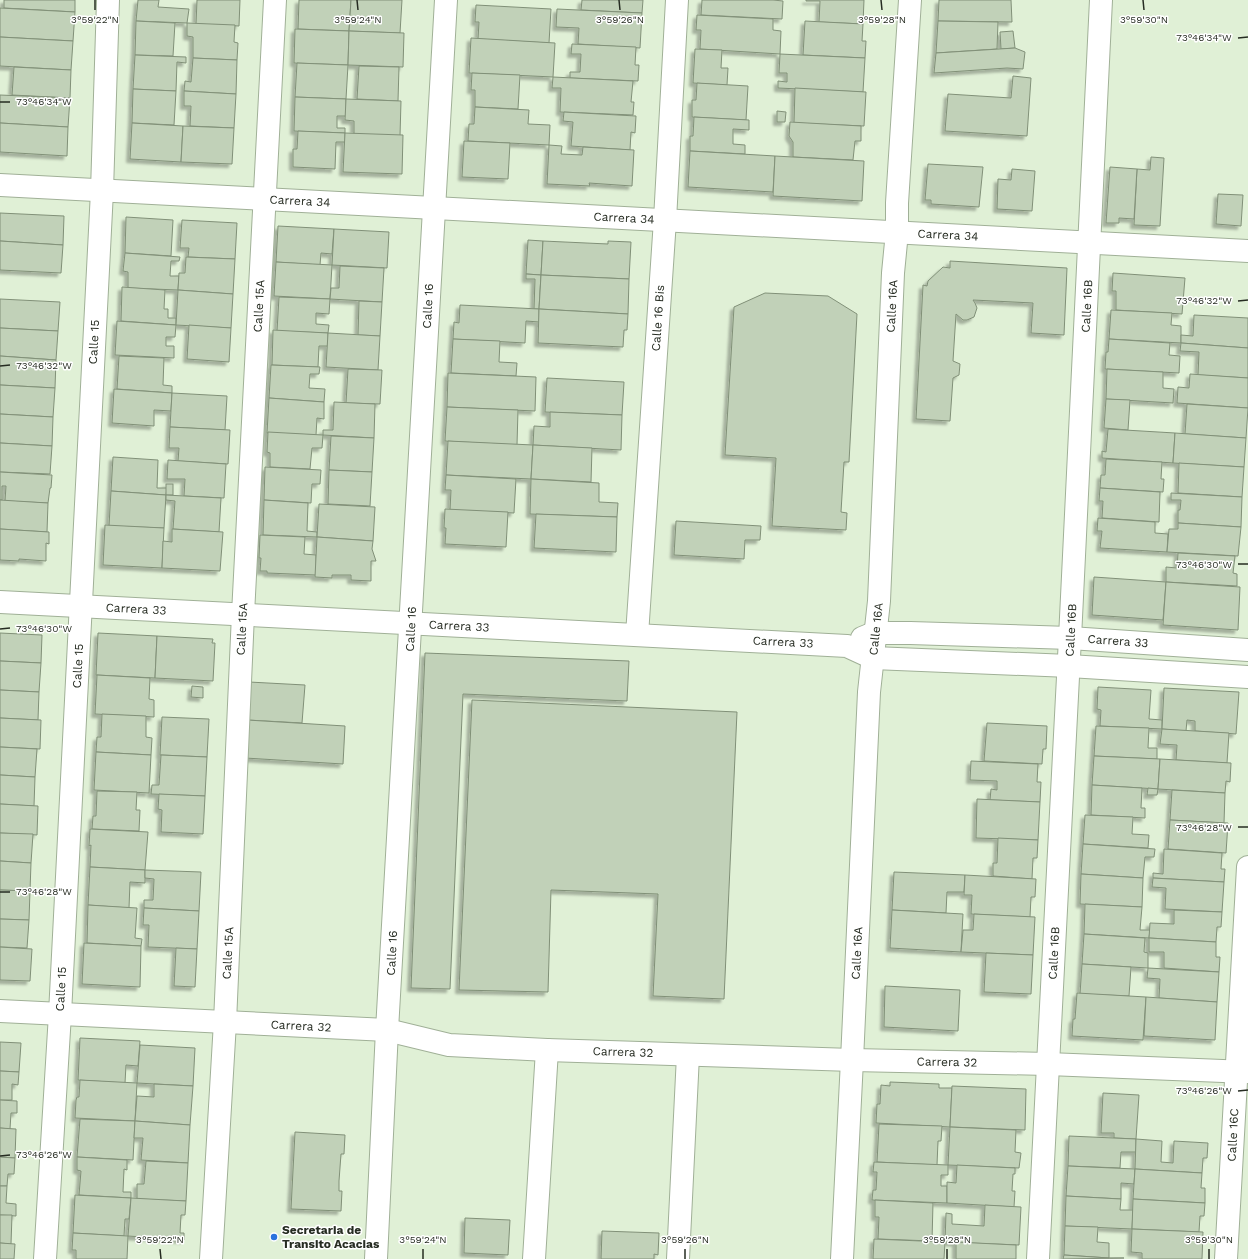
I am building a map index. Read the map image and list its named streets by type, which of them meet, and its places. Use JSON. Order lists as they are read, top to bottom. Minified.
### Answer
{"streets":{"street":["Carrera 34","Calle 15A","Calle 16","Calle 16A","Calle 16B","Calle 16 Bis","Calle 15","Carrera 33","Carrera 32","Calle 16C"]},"crossings":[["Carrera 34","Calle 15A"],["Carrera 34","Calle 16"],["Carrera 34","Calle 16A"],["Carrera 34","Calle 16B"],["Carrera 34","Calle 16 Bis"],["Carrera 34","Calle 15"],["Calle 15A","Carrera 33"],["Calle 15A","Carrera 32"],["Calle 16","Carrera 33"],["Calle 16","Carrera 32"],["Calle 16A","Carrera 33"],["Calle 16A","Carrera 32"],["Calle 16B","Carrera 33"],["Calle 16B","Carrera 32"],["Calle 16 Bis","Carrera 33"],["Calle 15","Carrera 33"],["Calle 15","Carrera 32"],["Carrera 32","Calle 16C"]],"places":["Secretaria de Transito Acacias"],"coordinates":["3°59'22\"N","3°59'24\"N","3°59'26\"N","3°59'28\"N","3°59'30\"N","73°46'34\"W","73°46'32\"W","73°46'30\"W","73°46'28\"W","73°46'26\"W"]}
